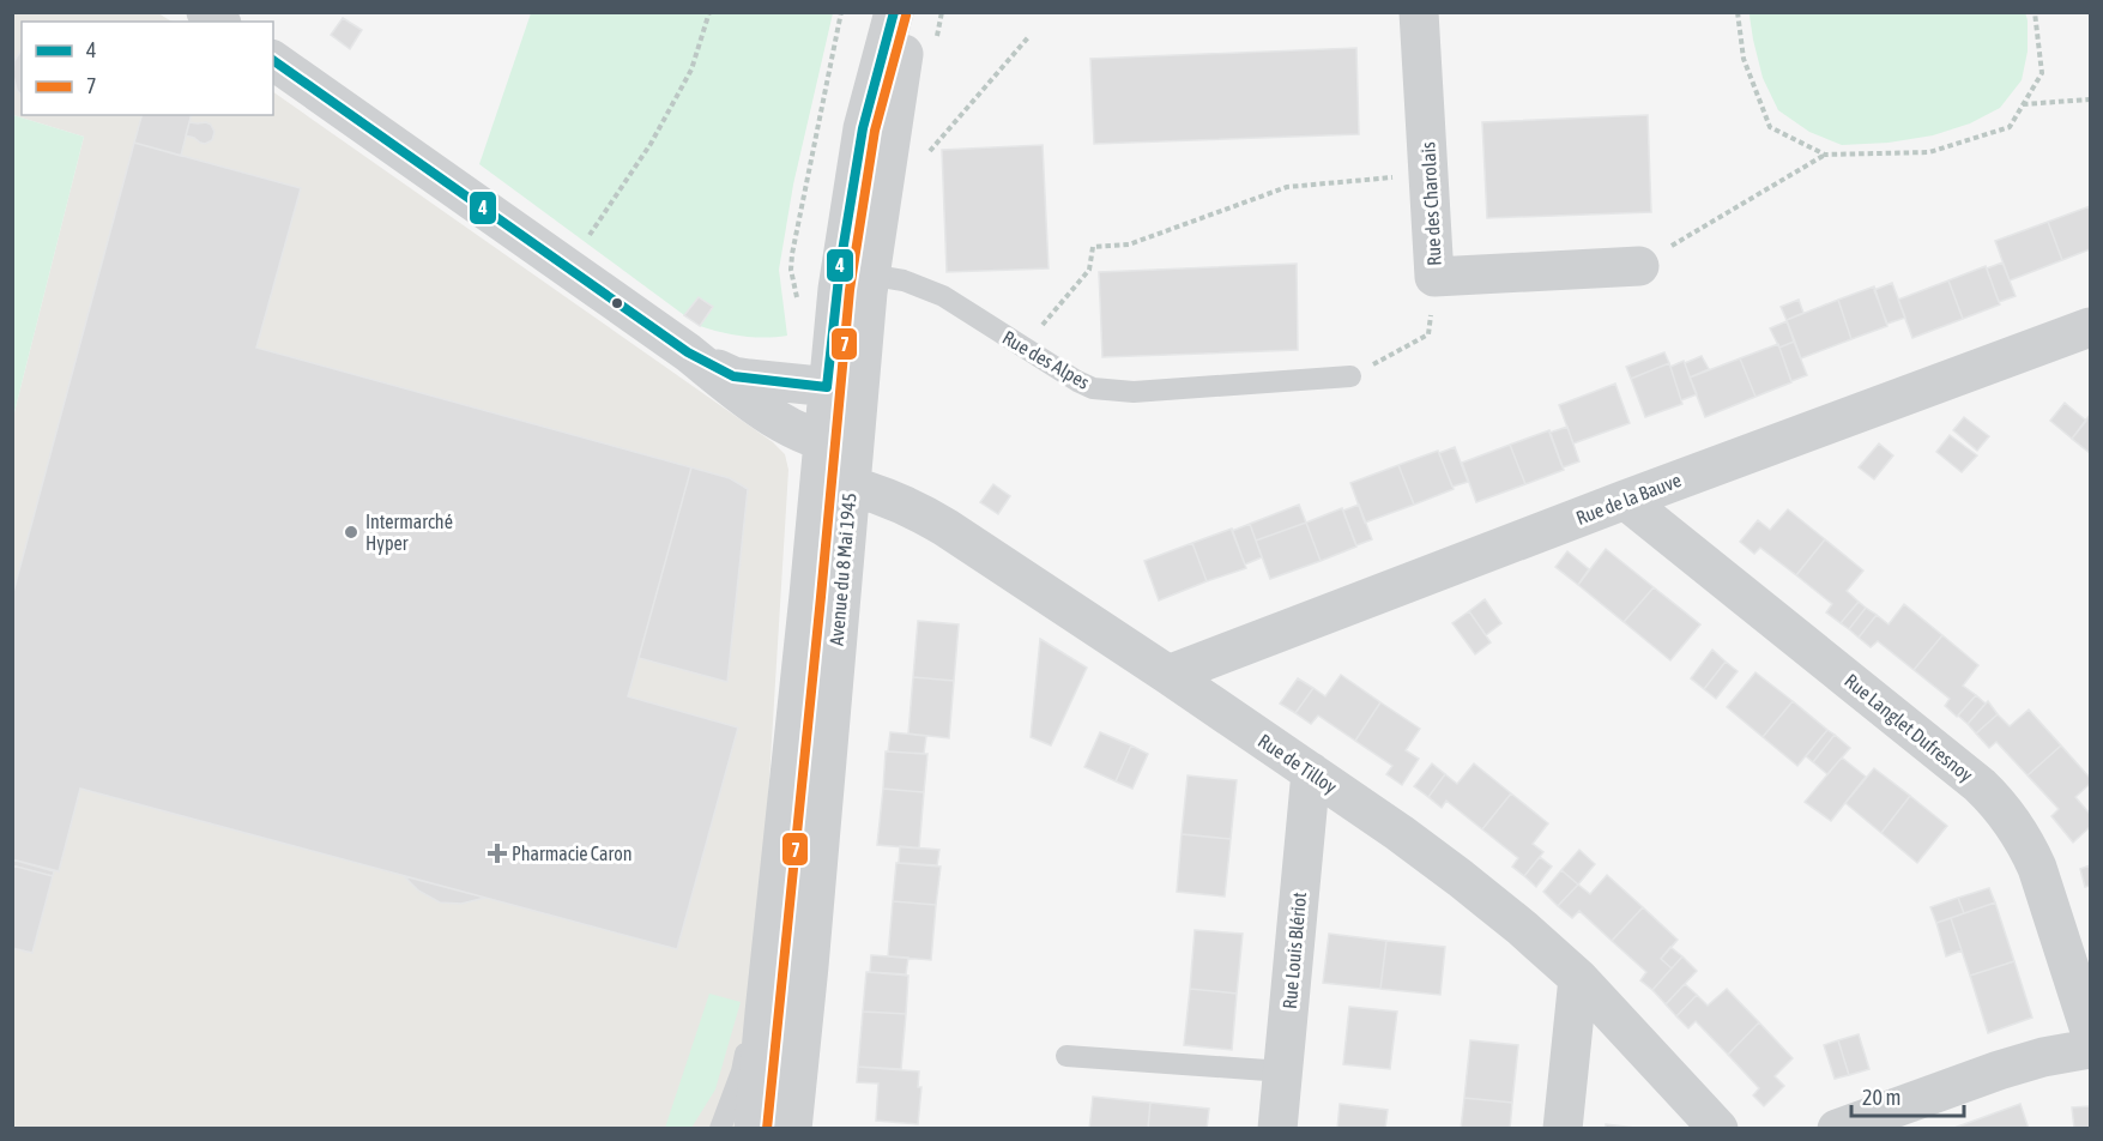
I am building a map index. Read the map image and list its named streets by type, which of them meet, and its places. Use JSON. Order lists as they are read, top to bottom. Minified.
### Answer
{"streets":{"street":["Rue des Charolais","Rue de la Bauve","Avenue du 8 Mai 1945","Rue Langlet Dufresnoy","Rue de Tilloy","Rue Louis Blériot"],"lane":["Rue des Alpes"]},"crossings":[["Rue des Alpes","Avenue du 8 Mai 1945"],["Rue de la Bauve","Rue Langlet Dufresnoy"],["Rue de la Bauve","Rue de Tilloy"],["Avenue du 8 Mai 1945","Rue de Tilloy"],["Rue de Tilloy","Rue Louis Blériot"]],"places":{"other":["Intermarché Hyper"],"health":["Pharmacie Caron"]},"lines":["transit line 4","transit line 7"],"legend":["4","7"],"scale_bar":"20 m"}
